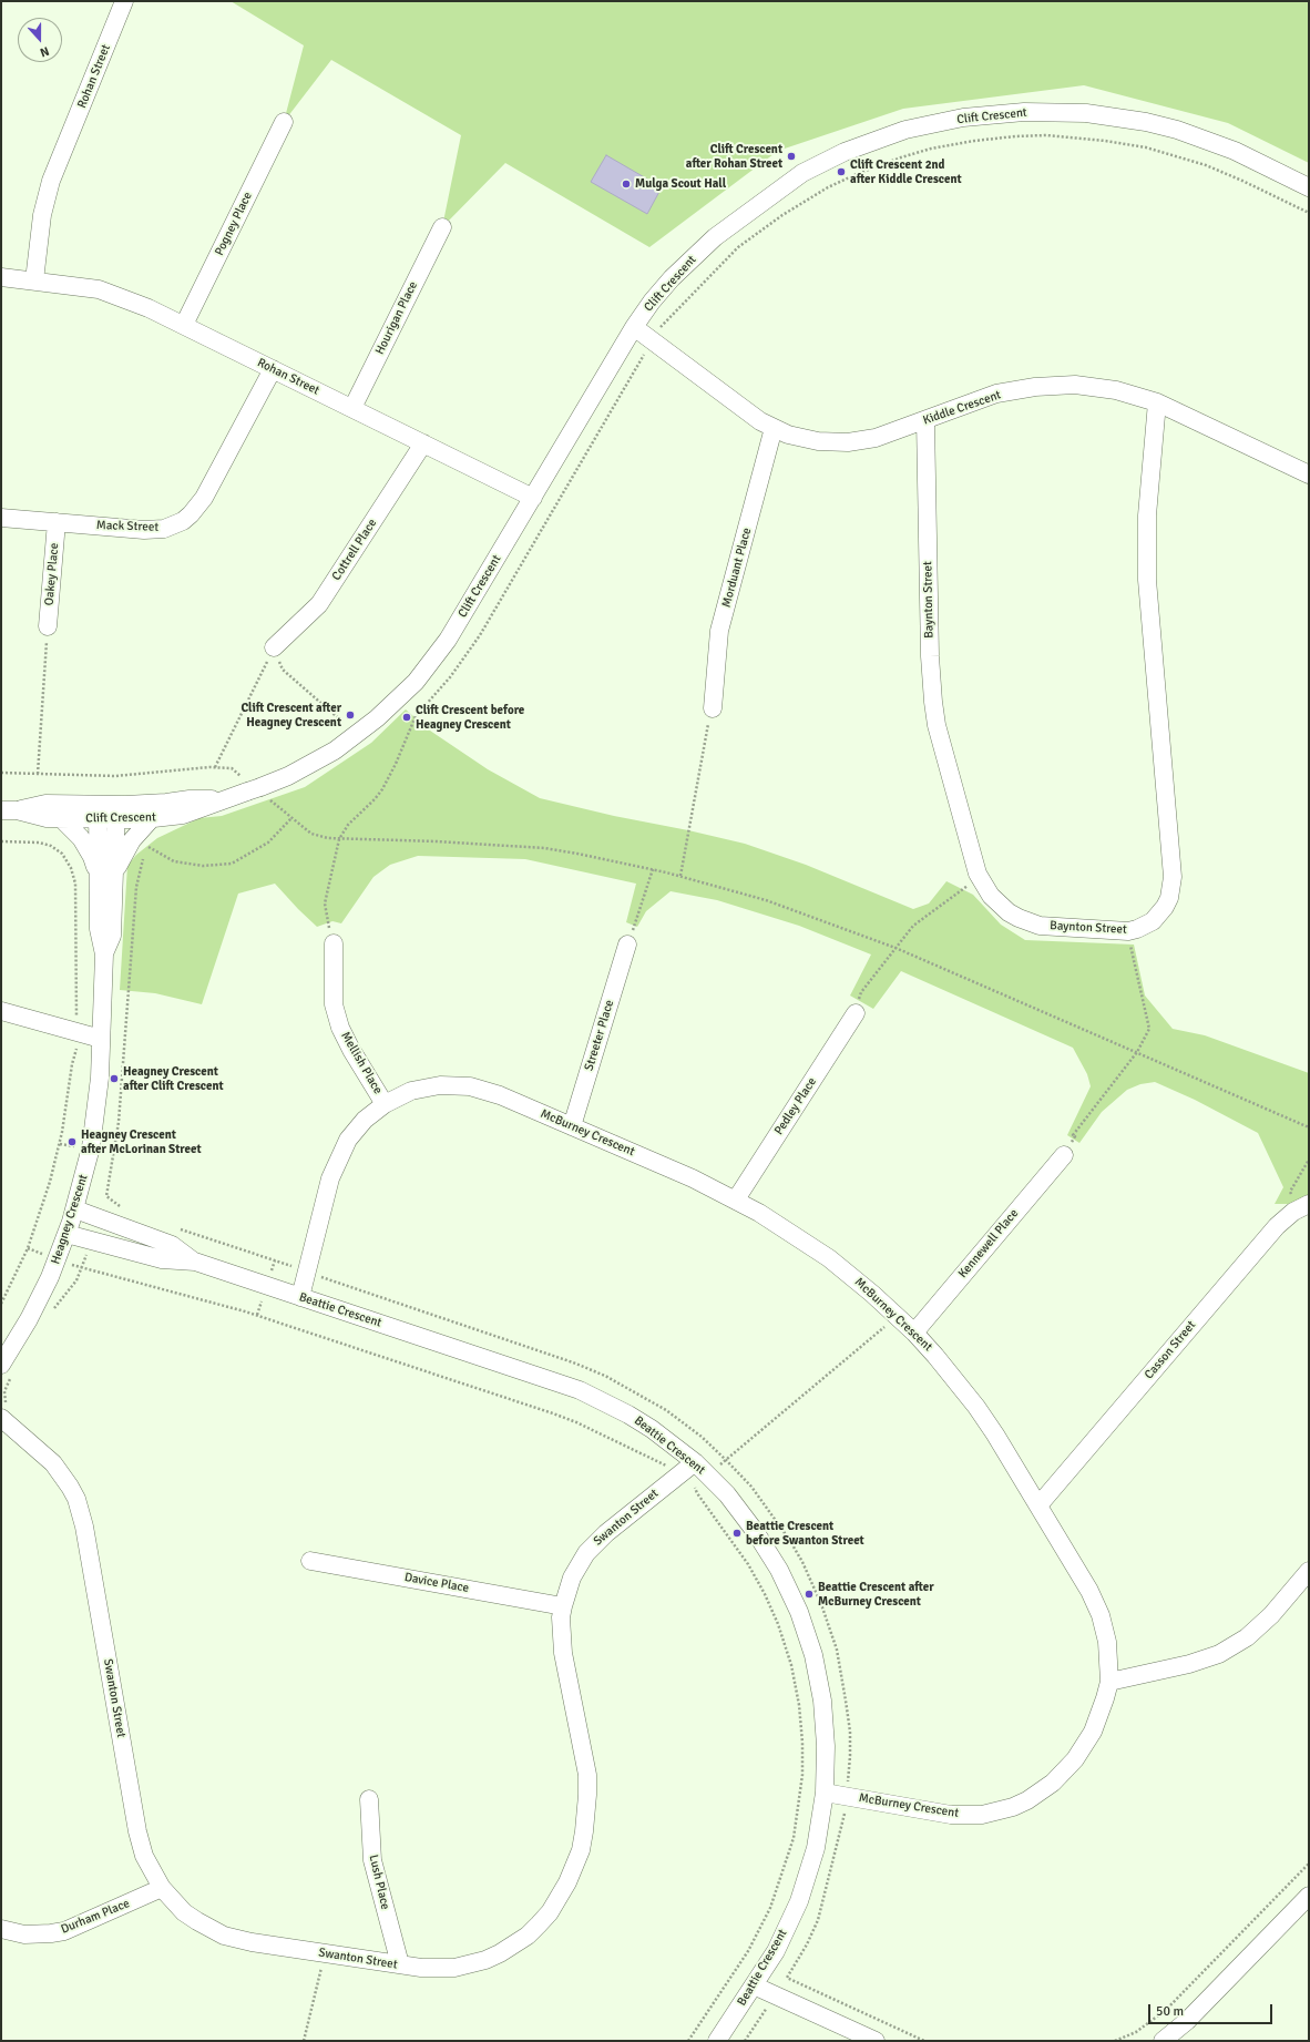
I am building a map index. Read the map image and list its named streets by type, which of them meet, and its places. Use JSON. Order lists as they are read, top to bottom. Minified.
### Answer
{"streets":{"street":["Rohan Street","Clift Crescent","Pogney Place","Hourigan Place","Kiddle Crescent","Mack Street","Cottrell Place","Morduant Place","Oakey Place","Baynton Street","Streeter Place","Mellish Place","Pedley Place","McBurney Crescent","Heagney Crescent","Kennewell Place","Beattie Crescent","Casson Street","Swanton Street","Davice Place","Lush Place","Durham Place"]},"crossings":[["Rohan Street","Clift Crescent"],["Rohan Street","Pogney Place"],["Rohan Street","Hourigan Place"],["Rohan Street","Mack Street"],["Rohan Street","Cottrell Place"],["Clift Crescent","Kiddle Crescent"],["Clift Crescent","Heagney Crescent"],["Kiddle Crescent","Morduant Place"],["Kiddle Crescent","Baynton Street"],["Mack Street","Oakey Place"],["Streeter Place","McBurney Crescent"],["Mellish Place","McBurney Crescent"],["Pedley Place","McBurney Crescent"],["McBurney Crescent","Kennewell Place"],["McBurney Crescent","Beattie Crescent"],["McBurney Crescent","Casson Street"],["Heagney Crescent","Beattie Crescent"],["Beattie Crescent","Swanton Street"],["Swanton Street","Davice Place"],["Swanton Street","Lush Place"],["Swanton Street","Durham Place"]],"places":["Clift Crescent after Rohan Street","Clift Crescent 2nd after Kiddle Crescent","Mulga Scout Hall","Clift Crescent after Heagney Crescent","Clift Crescent before Heagney Crescent","Heagney Crescent after Clift Crescent","Heagney Crescent after McLorinan Street","Beattie Crescent before Swanton Street","Beattie Crescent after McBurney Crescent"],"scale_bar":"50 m","north":"bottom"}
